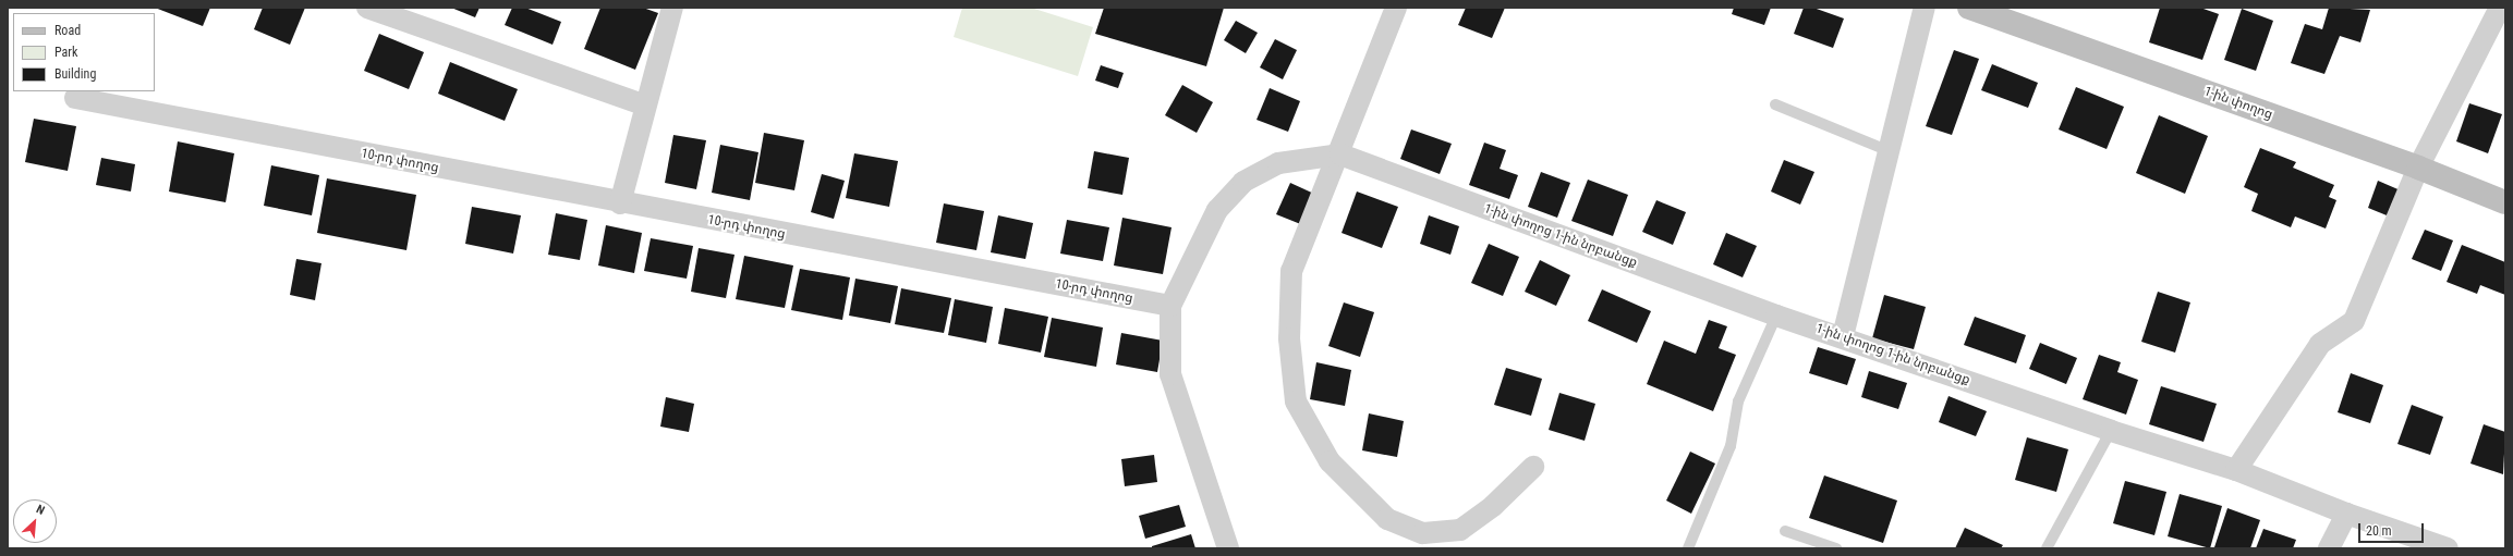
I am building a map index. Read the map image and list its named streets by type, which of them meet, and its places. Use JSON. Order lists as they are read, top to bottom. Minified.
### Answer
{"streets":{"main road":["1-ին փողոց"],"street":["10-րդ փողոց","1-ին փողոց 1-ին նրբանցք"]},"legend":["Road","Park","Building"],"scale_bar":"20 m","north":"top right"}
